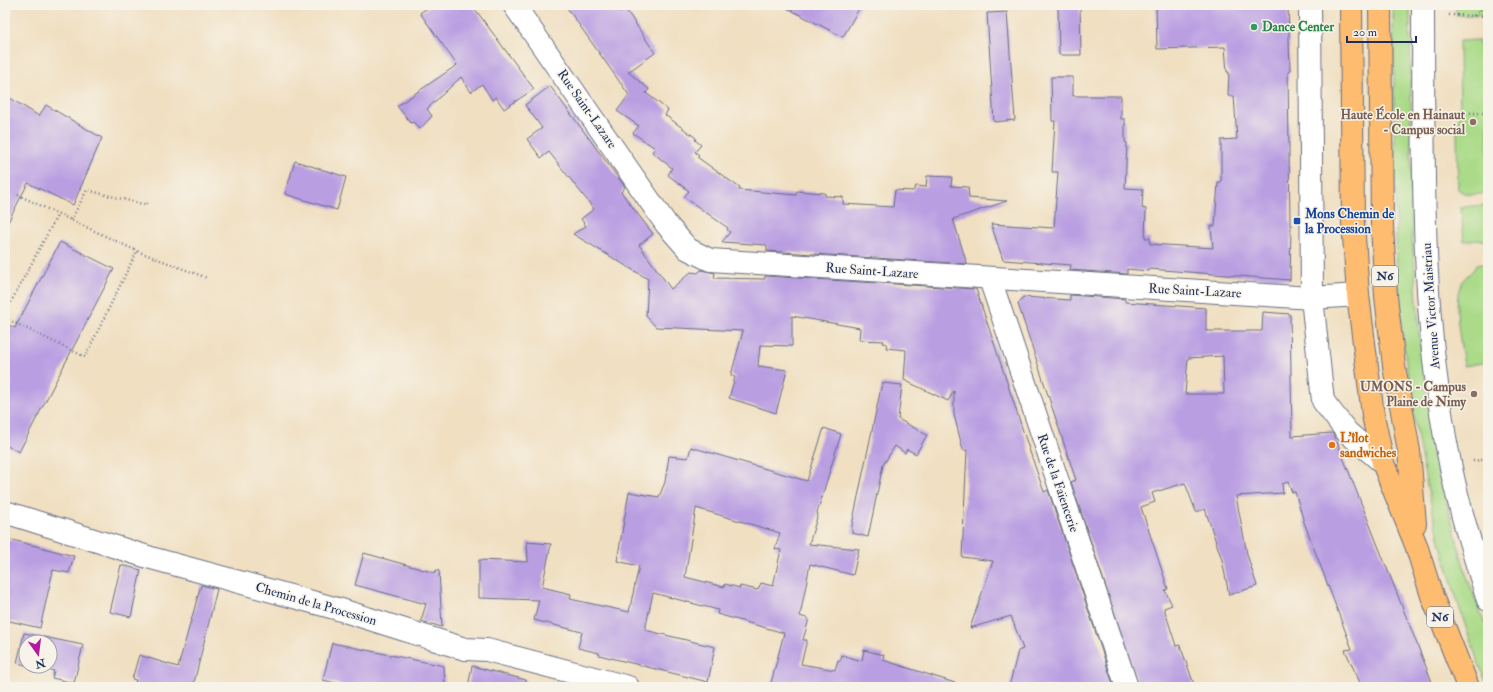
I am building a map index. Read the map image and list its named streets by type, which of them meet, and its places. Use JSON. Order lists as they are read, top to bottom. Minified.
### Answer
{"streets":{"main road":["N6"],"street":["Rue Saint-Lazare","Avenue Victor Maistriau","Rue de la Faïencerie","Chemin de la Procession"]},"crossings":[["Rue Saint-Lazare","N6"],["Rue Saint-Lazare","Rue de la Faïencerie"]],"places":{"other":["Dance Center","Haute École en Hainaut - Campus social","UMONS - Campus Plaine de Nimy","L'îlot sandwiches"],"transit":["Mons Chemin de la Procession"]},"scale_bar":"20 m","north":"bottom"}
